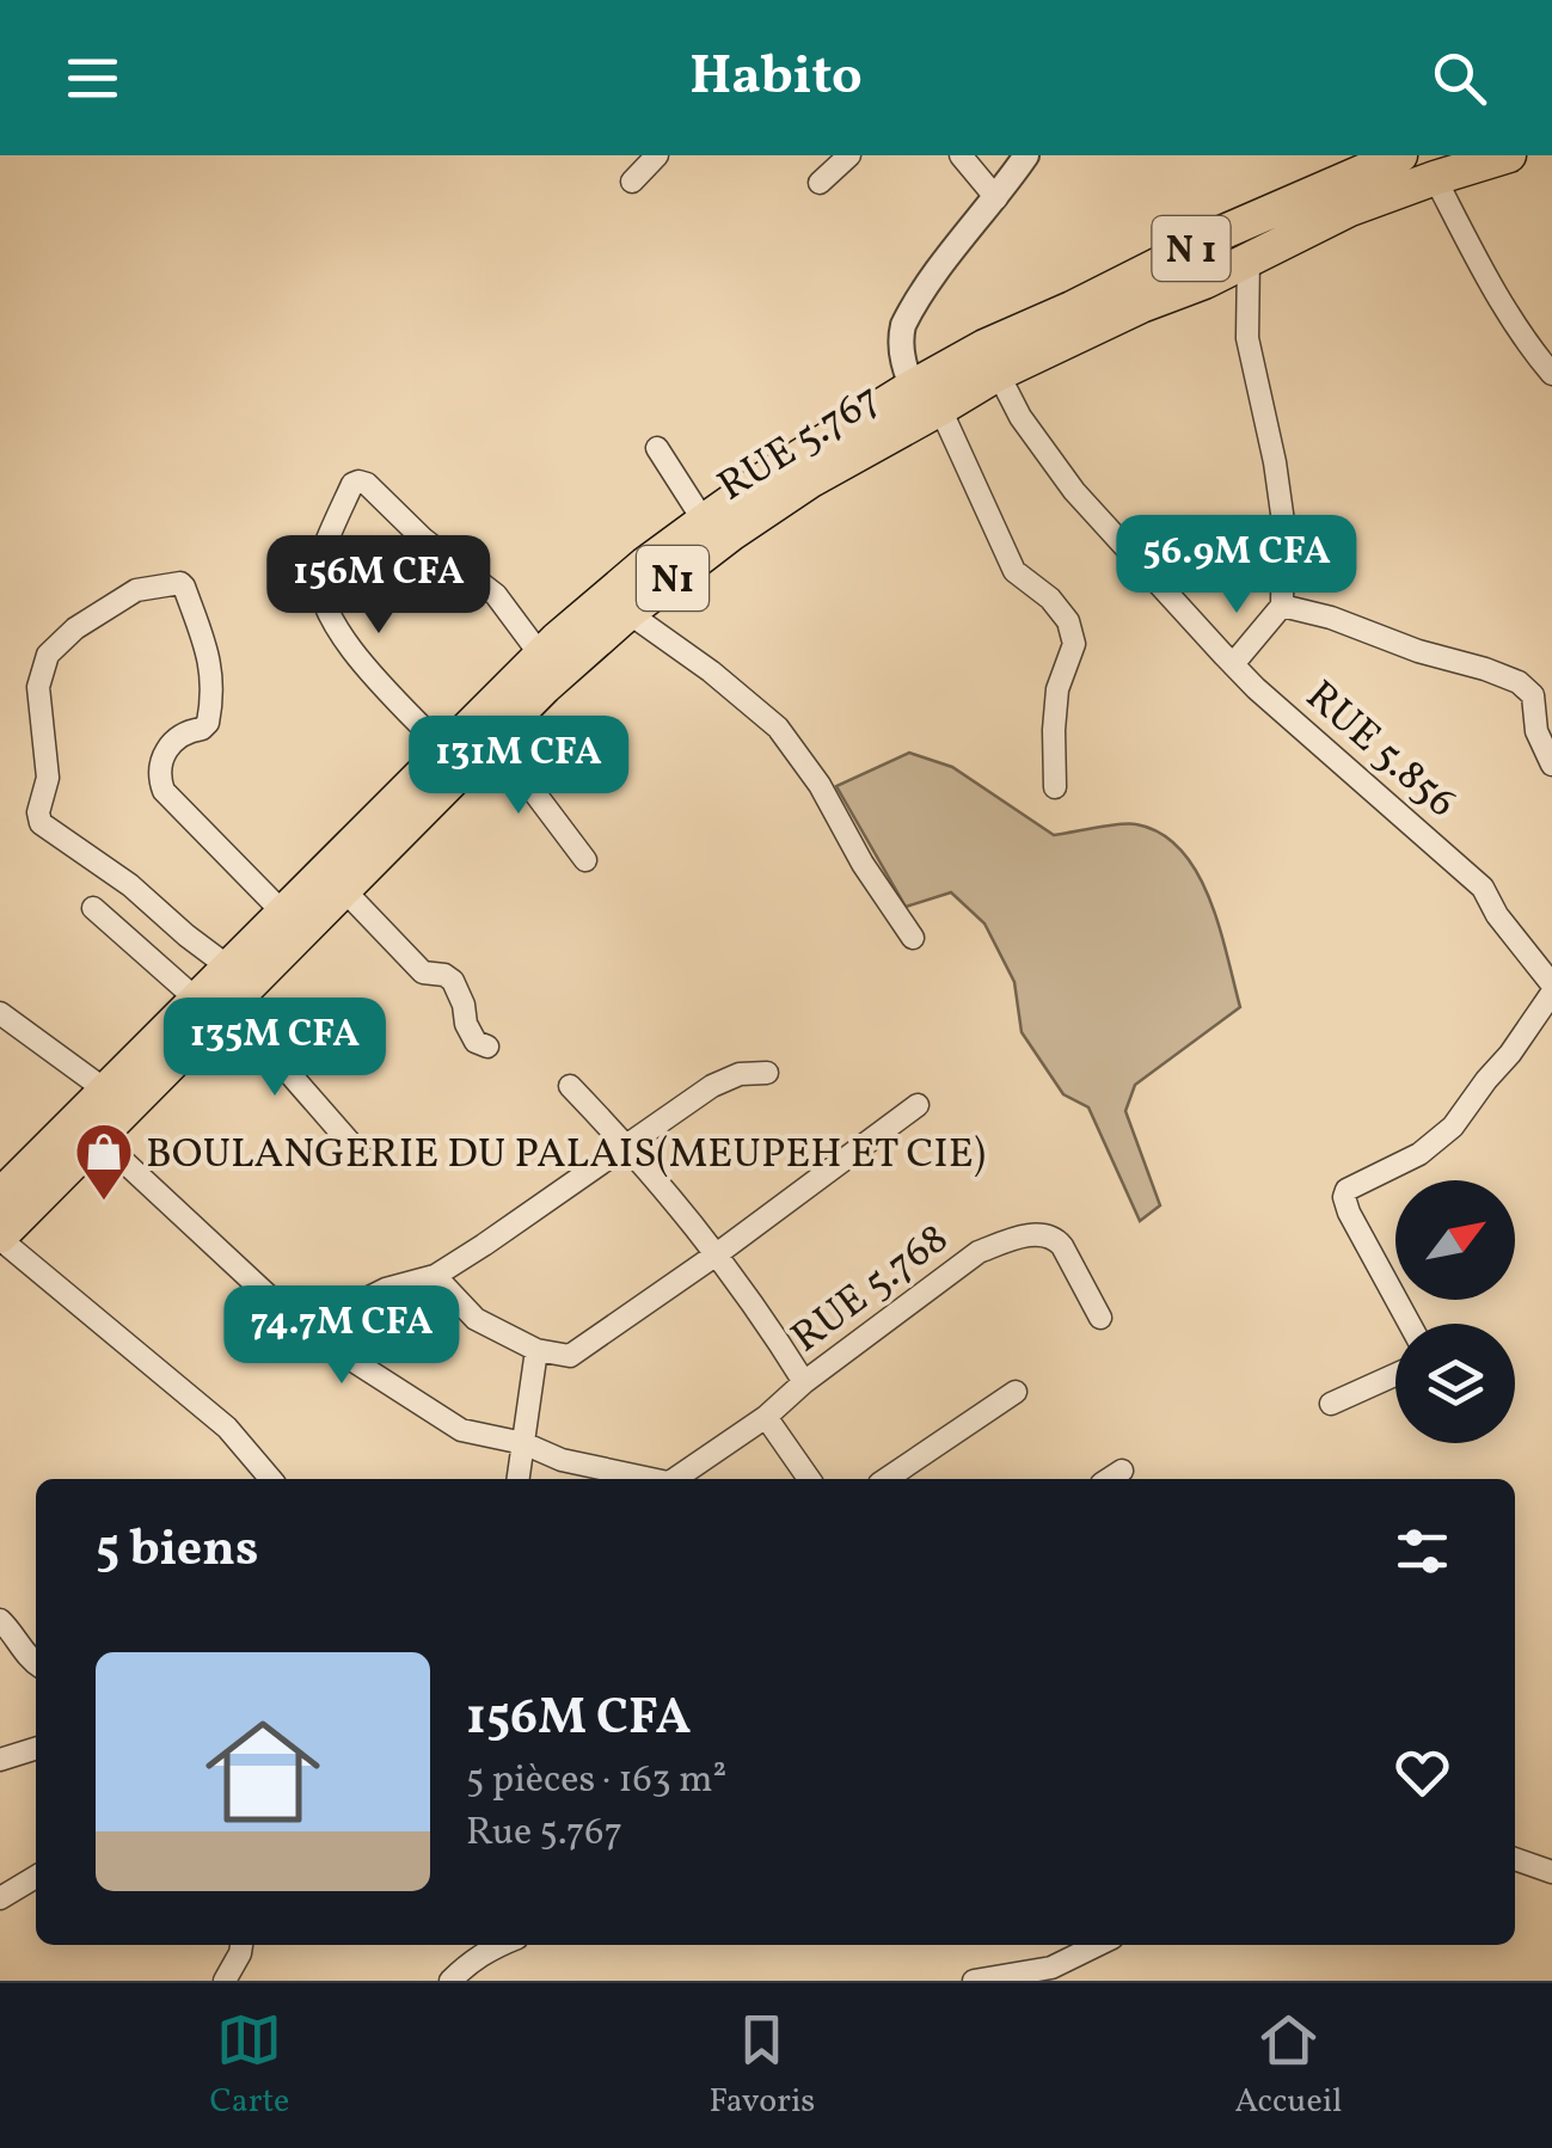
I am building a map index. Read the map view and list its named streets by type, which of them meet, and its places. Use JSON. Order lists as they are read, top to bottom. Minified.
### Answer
{"streets":{"highway":["N 1","RUE 5.767","N1"],"street":["RUE 5.856","RUE 5.768"]},"crossings":[["N 1","RUE 5.767"],["N 1","RUE 5.856"]],"places":{"shop":["BOULANGERIE DU PALAIS(MEUPEH ET CIE)"]},"north":"top right","page":{"header":"Habito","price":["56.9M CFA","156M CFA","131M CFA","135M CFA","74.7M CFA"],"heading":"5 biens","list":[{"name":"156M CFA","note":"5 pièces · 163 m² · Rue 5.767"}],"tabs":["Carte","Favoris","Accueil"]}}
